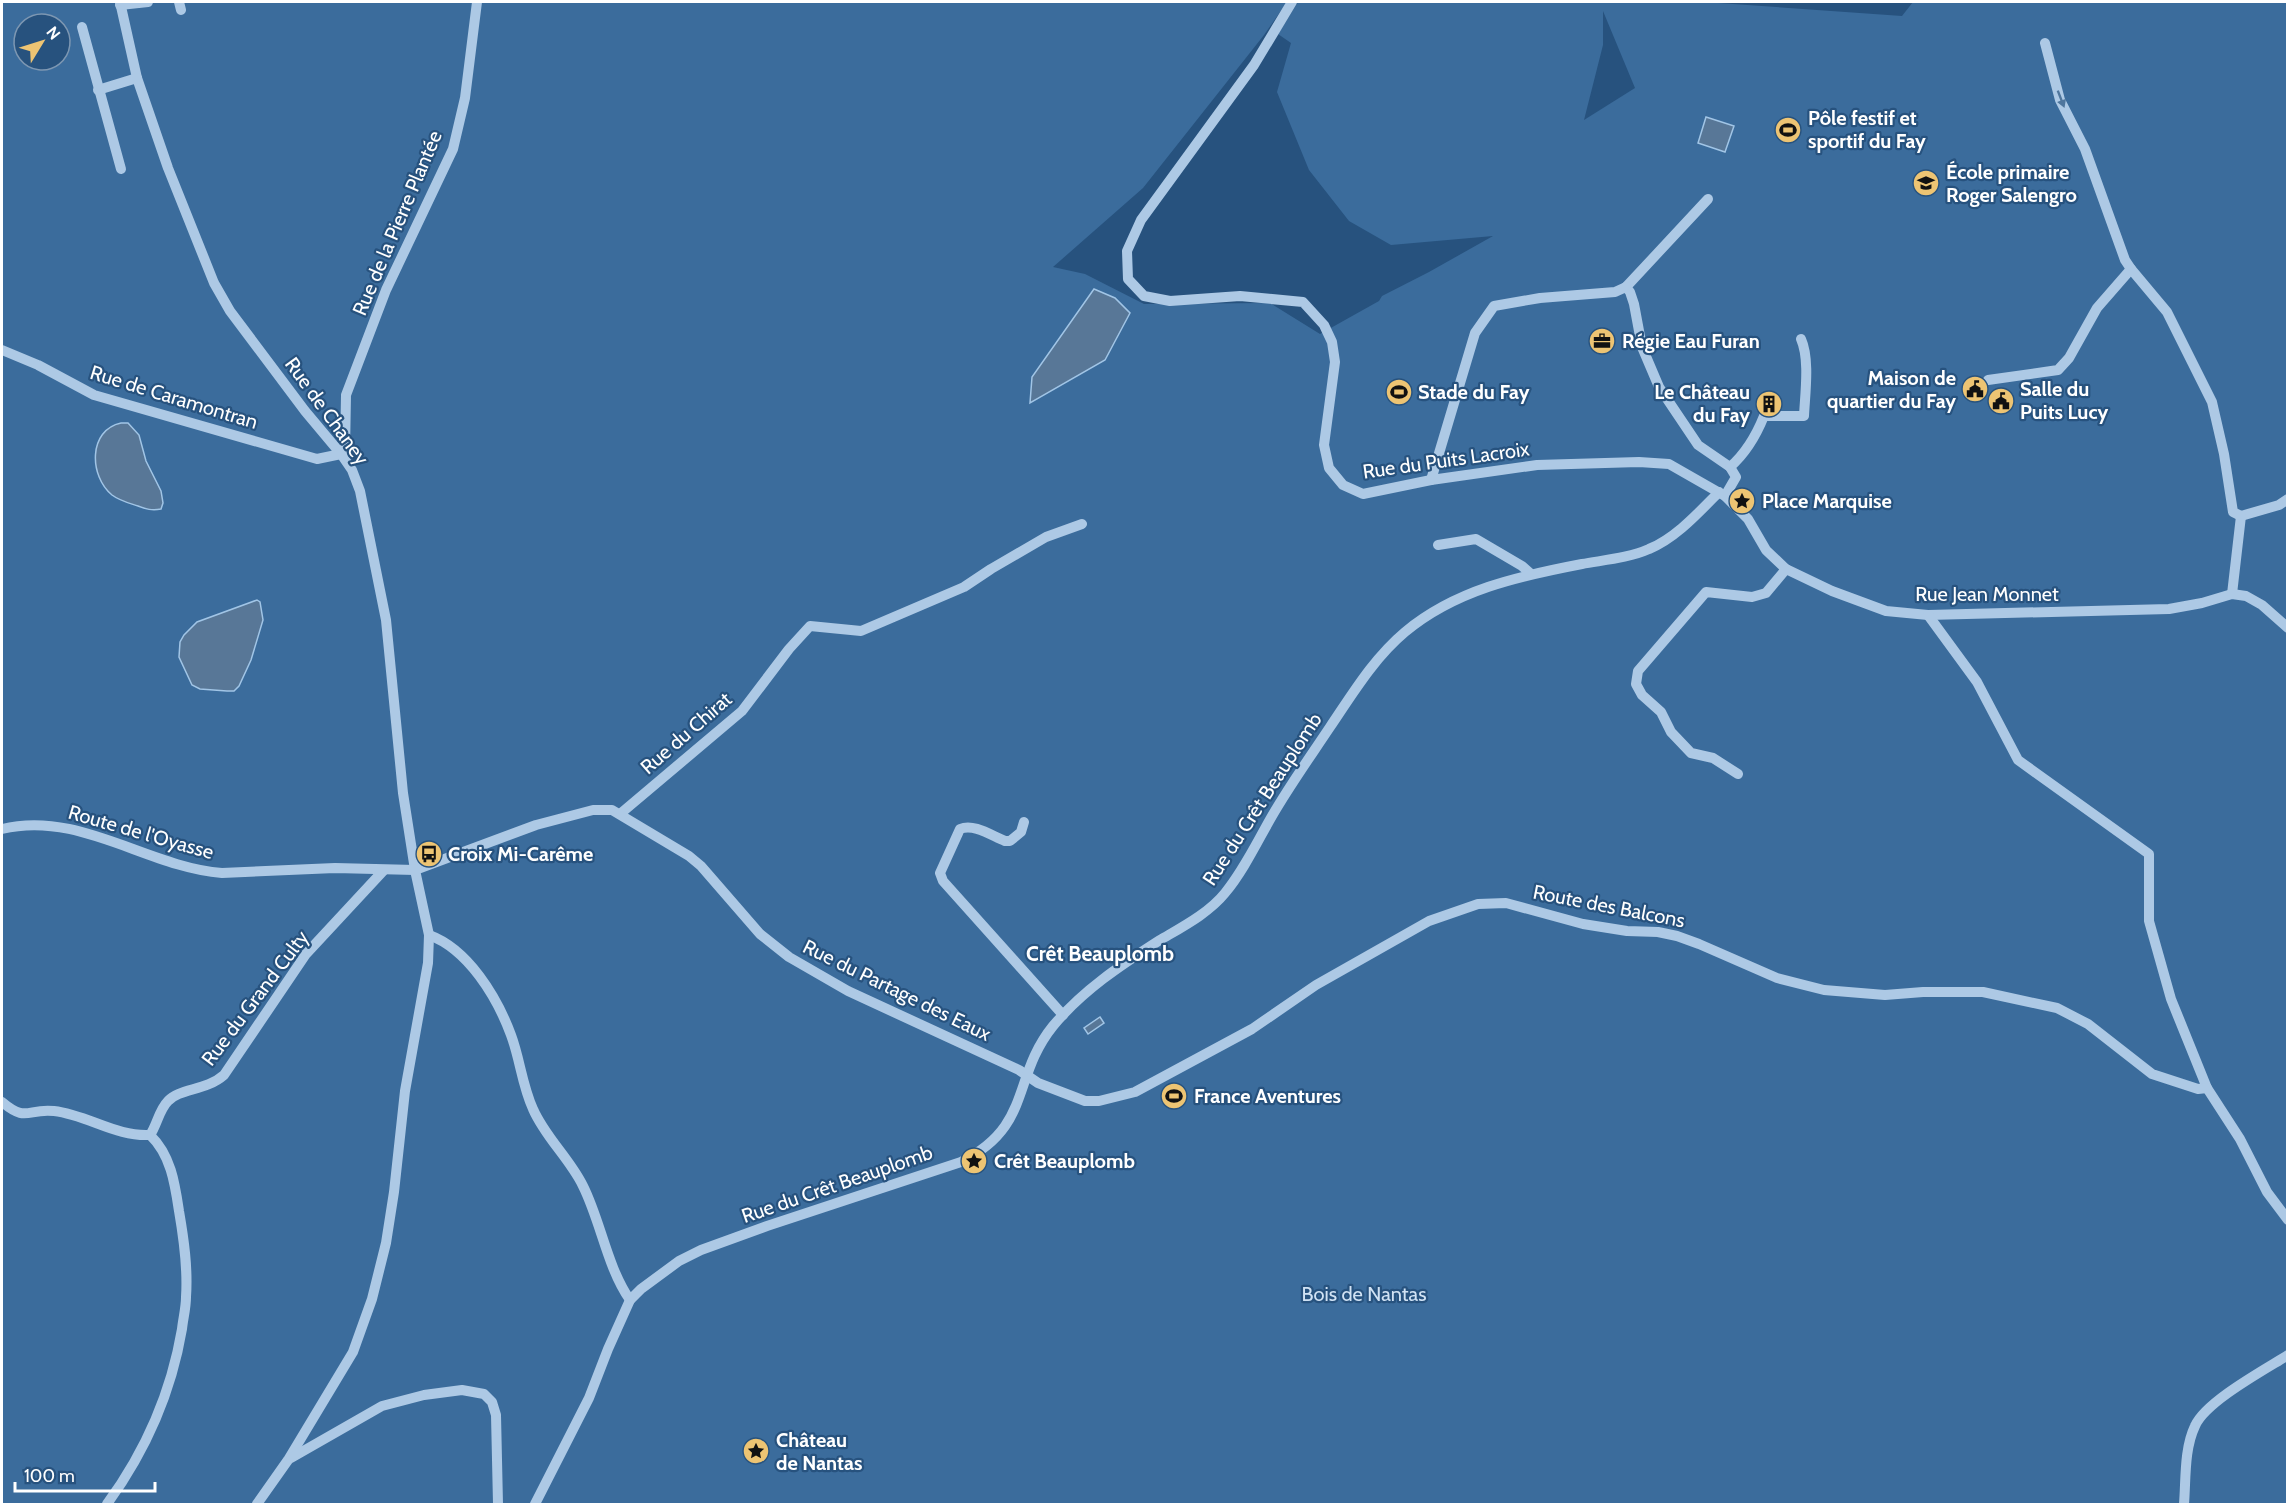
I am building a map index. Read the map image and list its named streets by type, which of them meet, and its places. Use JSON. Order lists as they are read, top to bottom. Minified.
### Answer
{"streets":{"street":["Rue de la Pierre Plantée","Rue de Caramontran","Rue de Chaney","Rue du Puits Lacroix","Rue Jean Monnet","Rue du Chirat","Rue du Crêt Beauplomb","Route de l'Oyasse","Route des Balcons","Rue du Partage des Eaux","Rue du Grand Culty"]},"crossings":[["Rue de la Pierre Plantée","Rue de Caramontran"],["Rue de la Pierre Plantée","Rue de Chaney"],["Rue de Caramontran","Rue de Chaney"],["Rue de Chaney","Route de l'Oyasse"],["Rue du Puits Lacroix","Rue Jean Monnet"],["Rue du Puits Lacroix","Rue du Crêt Beauplomb"],["Rue Jean Monnet","Rue du Crêt Beauplomb"],["Rue du Chirat","Rue du Partage des Eaux"],["Rue du Crêt Beauplomb","Route des Balcons"],["Rue du Crêt Beauplomb","Rue du Partage des Eaux"],["Route de l'Oyasse","Rue du Grand Culty"],["Route des Balcons","Rue du Partage des Eaux"]],"districts":["Crêt Beauplomb"],"parks":["Bois de Nantas"],"places":{"sports":["Pôle festif et sportif du Fay","Stade du Fay","France Aventures"],"school or university":["École primaire Roger Salengro"],"office":["Régie Eau Furan"],"public building":["Maison de quartier du Fay","Salle du Puits Lucy"],"building":["Le Château du Fay"],"place":["Place Marquise","Crêt Beauplomb","Château de Nantas"],"bus stop":["Croix Mi-Carême"]},"scale_bar":"100 m","north":"top right"}
